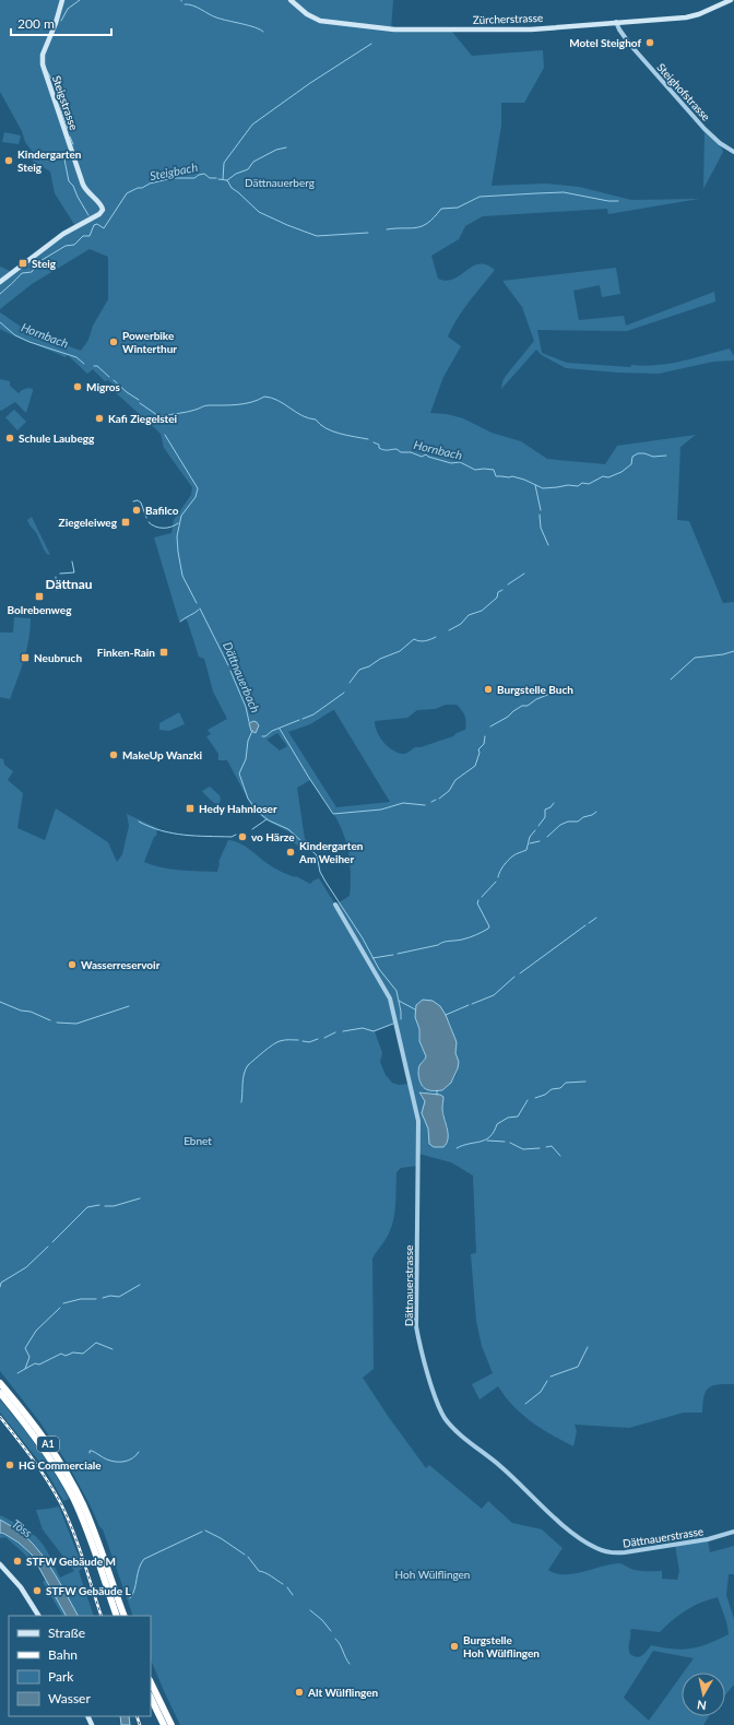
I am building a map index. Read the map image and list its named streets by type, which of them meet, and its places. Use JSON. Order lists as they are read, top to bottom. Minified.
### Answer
{"streets":{"highway":["A1"],"main road":["Zürcherstrasse","Steigstrasse"],"street":["Steighofstrasse","Dättnauerstrasse"]},"crossings":[["Zürcherstrasse","Steighofstrasse"]],"districts":["Dättnau"],"water":["Steigbach","Hornbach","Dättnauerbach","Töss"],"parks":["Dättnauerberg","Ebnet","Hoh Wülflingen"],"places":{"other":["Motel Steighof","Kindergarten Steig","Powerbike Winterthur","Migros","Kafi Ziegelstei","Schule Laubegg","Bafilco","Burgstelle Buch","MakeUp Wanzki","vo Härze","Kindergarten Am Weiher","Wasserreservoir","HG Commerciale","STFW Gebäude M","STFW Gebäude L","Burgstelle Hoh Wülflingen","Alt Wülflingen"],"transit":["Steig","Ziegeleiweg","Bolrebenweg","Finken-Rain","Neubruch","Hedy Hahnloser"]},"legend":["Straße","Bahn","Park","Wasser"],"scale_bar":"200 m","north":"bottom"}
